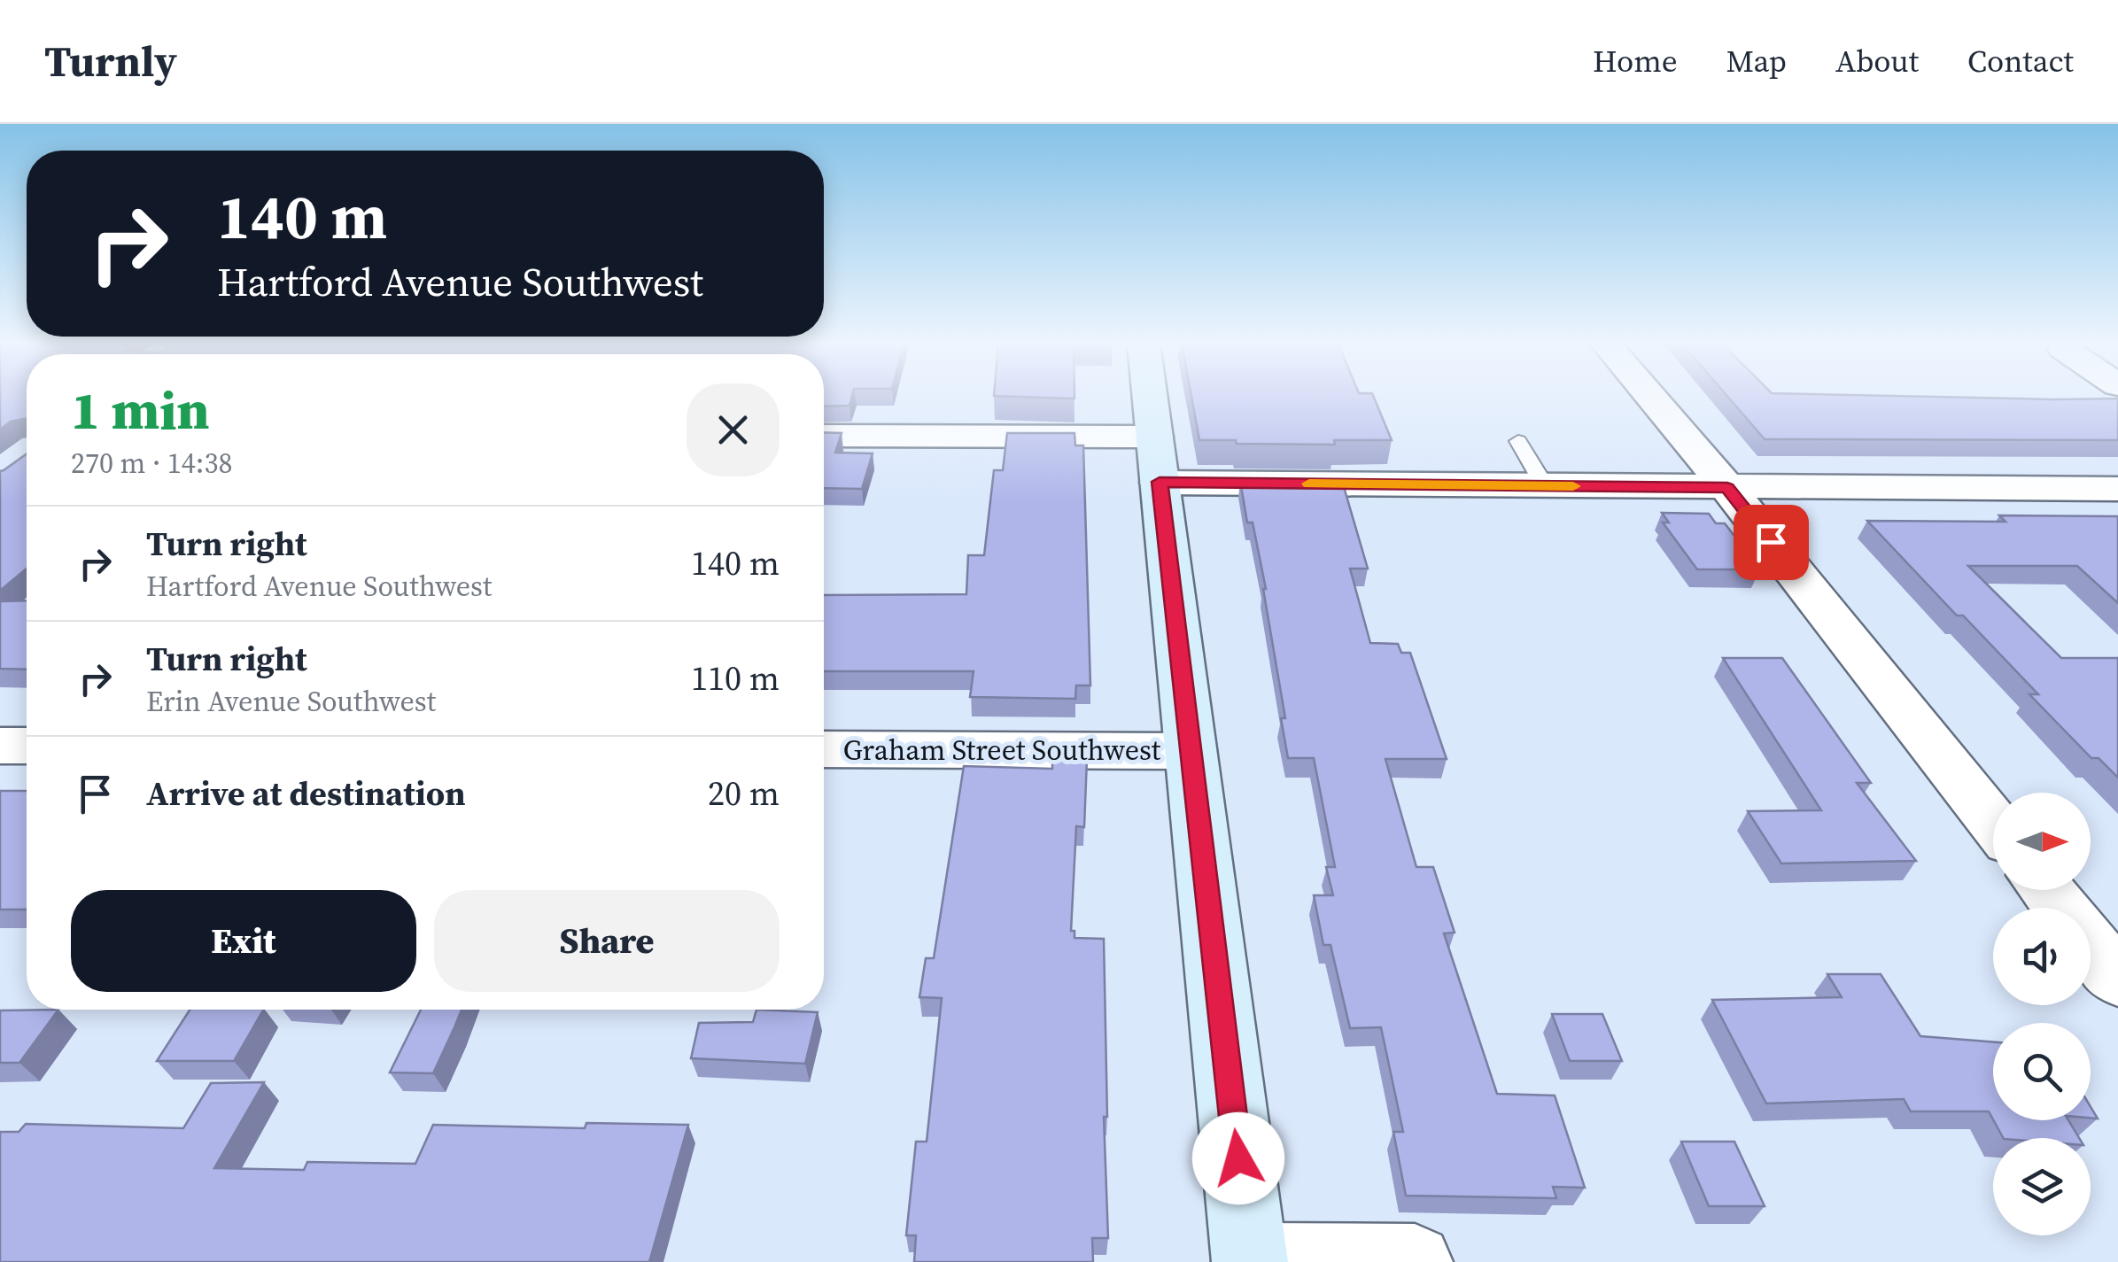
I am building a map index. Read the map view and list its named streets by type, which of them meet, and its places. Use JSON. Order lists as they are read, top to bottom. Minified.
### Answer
{"streets":{"street":["Graham Street Southwest"]},"north":"right","page":{"header":"Turnly","nav":["Home","Map","About","Contact"],"turn":["140 m","Hartford Avenue Southwest"],"heading":["1 min","270 m · 14:38"],"list":[{"name":"Turn right","note":"Hartford Avenue Southwest","value":"140 m"},{"name":"Turn right","note":"Erin Avenue Southwest","value":"110 m"},{"name":"Arrive at destination","value":"20 m"}],"buttons":["Exit","Share"]}}
